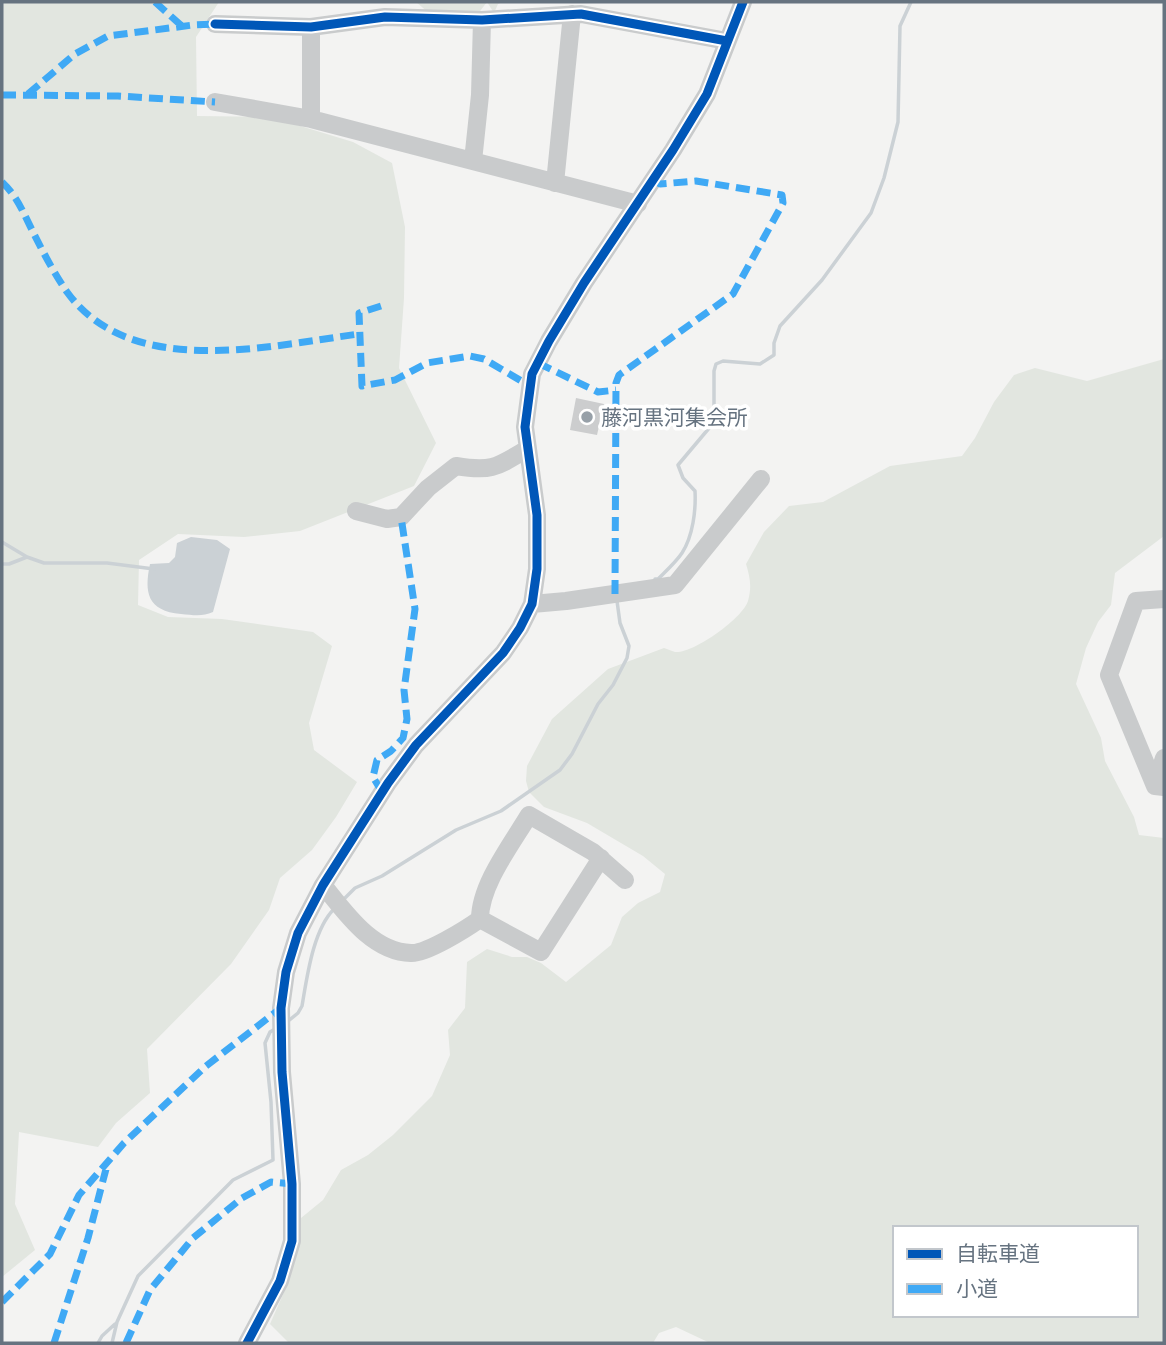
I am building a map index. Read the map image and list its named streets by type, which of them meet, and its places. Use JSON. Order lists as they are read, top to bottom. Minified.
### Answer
{"places":["藤河黒河集会所"],"legend":["自転車道","小道"]}
